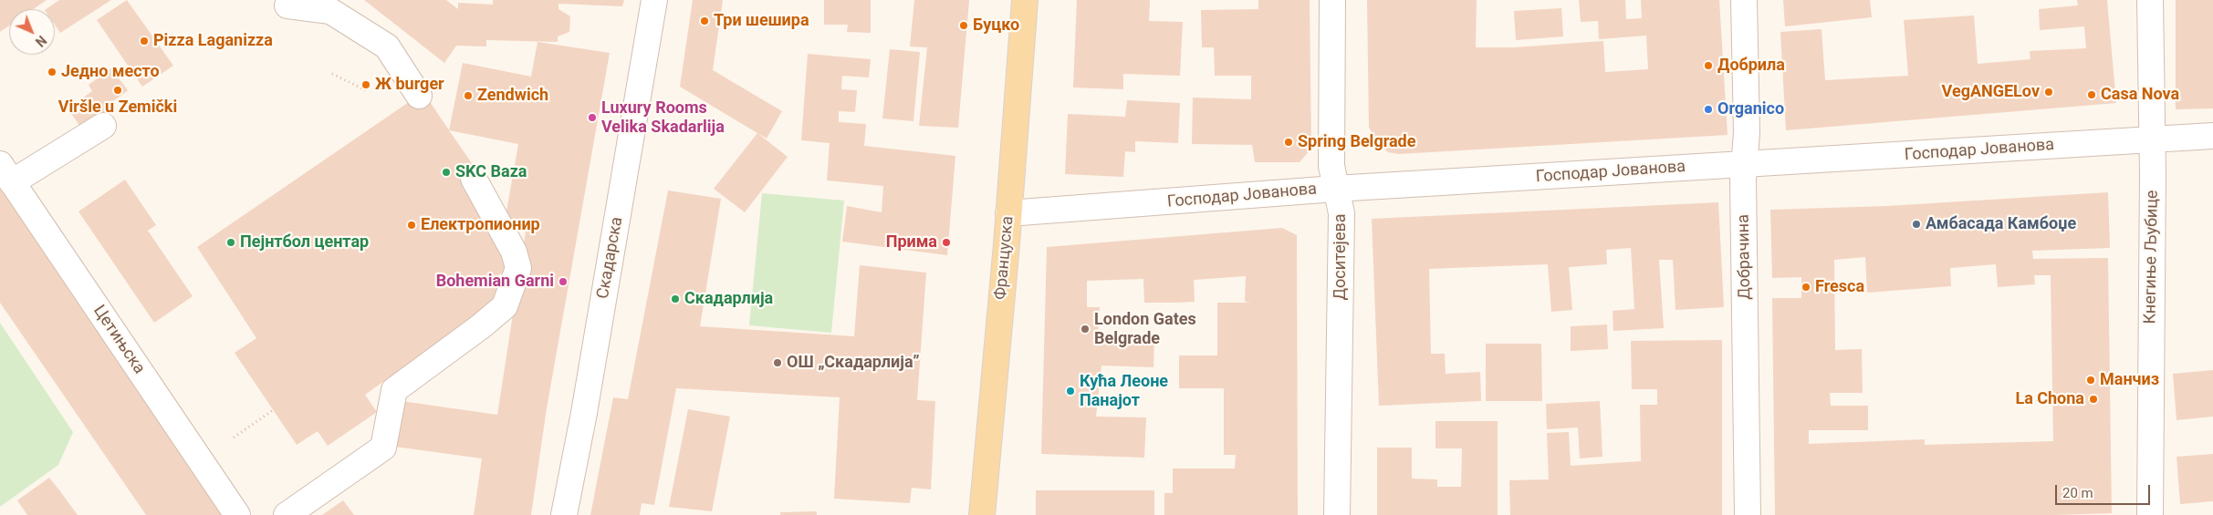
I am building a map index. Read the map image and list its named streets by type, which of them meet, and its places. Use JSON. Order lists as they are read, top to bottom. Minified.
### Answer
{"streets":{"main road":["Француска"],"street":["Господар Јованова","Доситејева","Добрачина","Кнегиње Љубице","Скадарска","Цетињска"]},"crossings":[["Господар Јованова","Доситејева"],["Господар Јованова","Добрачина"],["Господар Јованова","Кнегиње Љубице"],["Господар Јованова","Француска"]],"places":["Три шешира","Буцко","Pizza Laganizza","Добрила","Једно место","Ж burger","Viršle u Zemički","VegANGELov","Casa Nova","Zendwich","Organico","Luxury Rooms Velika Skadarlija","Spring Belgrade","SKC Baza","Амбасада Камбоџе","Електропионир","Пејнтбол центар","Прима","Bohemian Garni","Fresca","Скадарлија","London Gates Belgrade","ОШ „Скадарлија”","Манчиз","Кућа Леоне Панајот","La Chona"],"scale_bar":"20 m","north":"bottom right"}
